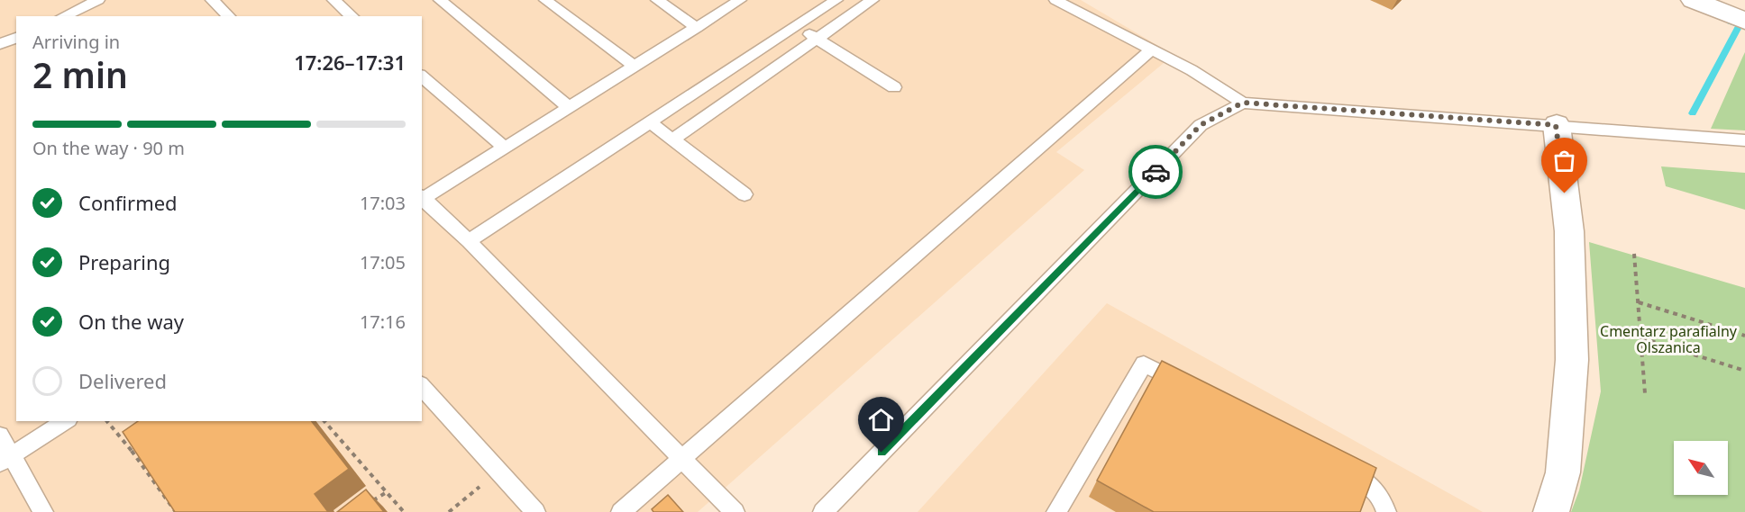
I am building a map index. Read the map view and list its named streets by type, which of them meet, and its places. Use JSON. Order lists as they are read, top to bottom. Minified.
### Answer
{"parks":["Cmentarz parafialny Olszanica"],"north":"top left","page":{"heading":["2 min","Arriving in","17:26–17:31"],"bar":"On the way · 90 m","list":[["Confirmed","17:03"],["Preparing","17:05"],["On the way","17:16"],"Delivered"]}}
